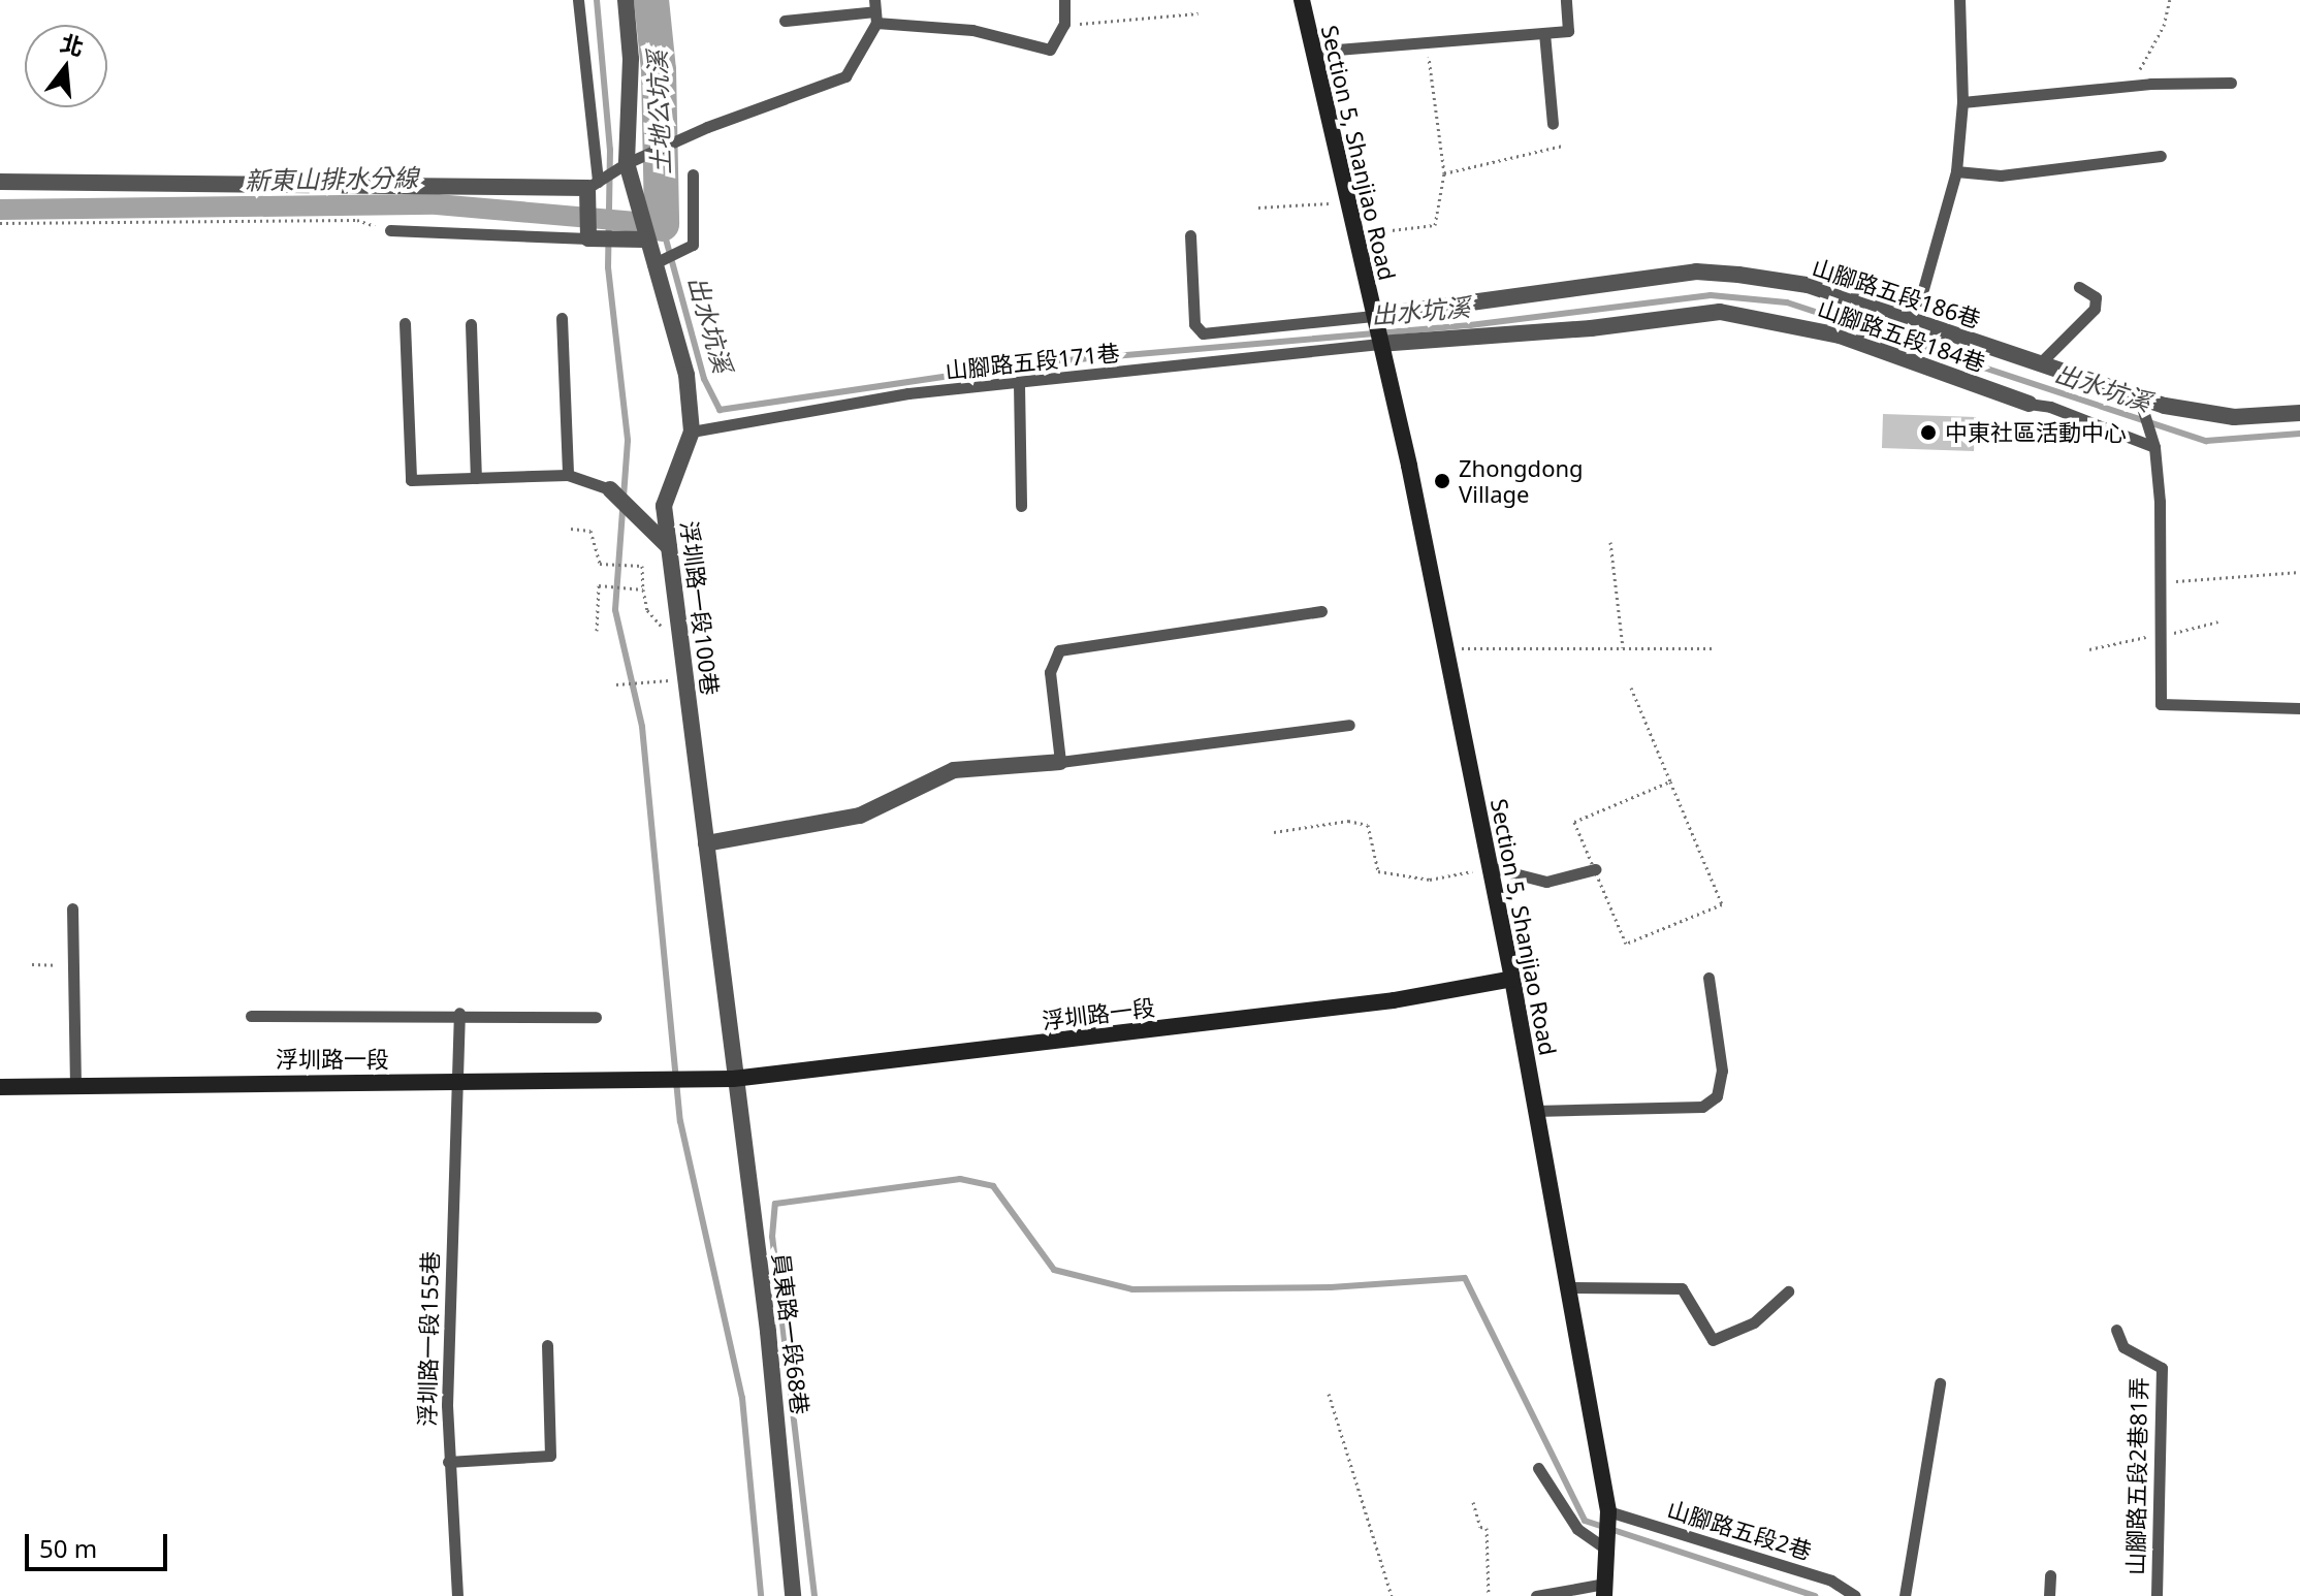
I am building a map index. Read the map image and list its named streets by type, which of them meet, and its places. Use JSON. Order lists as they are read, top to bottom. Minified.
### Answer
{"streets":{"main road":["Section 5, Shanjiao Road","浮圳路一段"],"street":["山腳路五段186巷","山腳路五段184巷","浮圳路一段100巷","員東路一段68巷"],"lane":["山腳路五段171巷","浮圳路一段155巷","山腳路五段2巷81弄","山腳路五段2巷"]},"crossings":[["Section 5, Shanjiao Road","山腳路五段186巷"],["Section 5, Shanjiao Road","山腳路五段184巷"],["Section 5, Shanjiao Road","山腳路五段171巷"],["Section 5, Shanjiao Road","浮圳路一段"],["Section 5, Shanjiao Road","山腳路五段2巷"],["山腳路五段184巷","山腳路五段171巷"],["山腳路五段171巷","浮圳路一段100巷"],["浮圳路一段100巷","浮圳路一段"],["浮圳路一段100巷","員東路一段68巷"],["浮圳路一段","員東路一段68巷"],["浮圳路一段","浮圳路一段155巷"]],"water":["土地公坑溪","新東山排水分線","出水坑溪"],"places":["中東社區活動中心","Zhongdong Village"],"scale_bar":"50 m","north":"top"}
